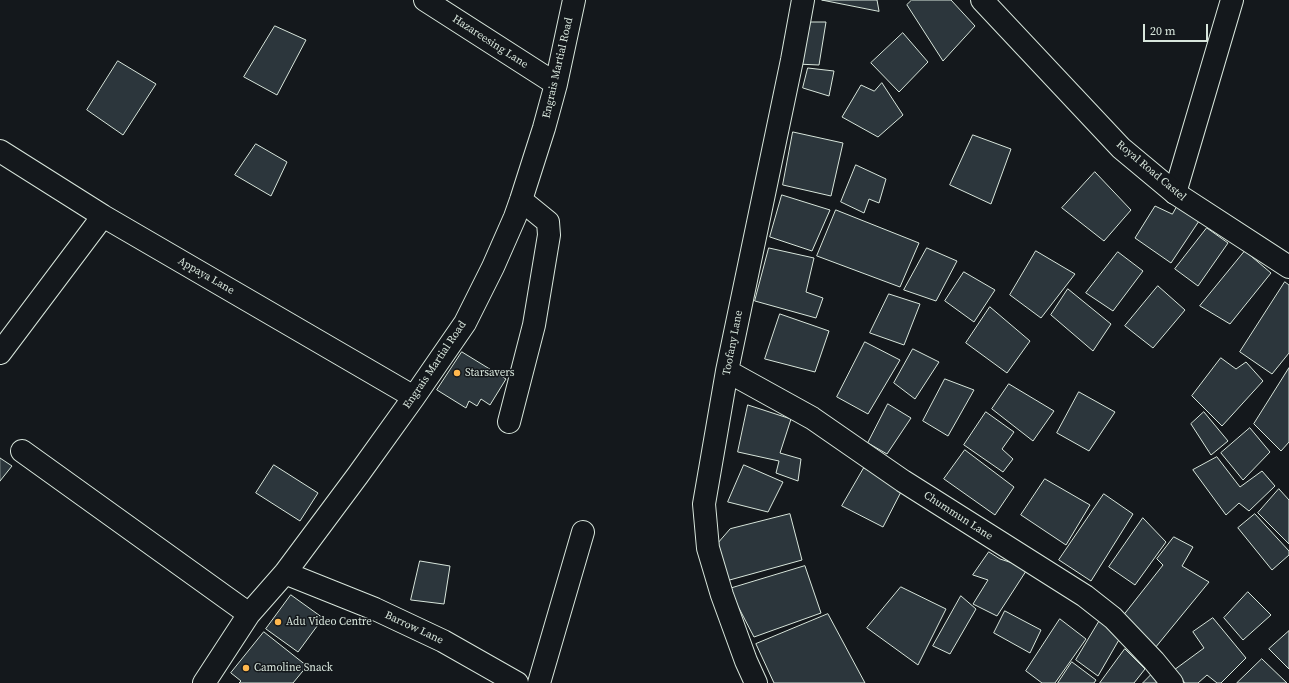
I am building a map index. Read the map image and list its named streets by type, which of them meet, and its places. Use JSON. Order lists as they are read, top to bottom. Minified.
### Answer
{"streets":{"street":["Hazareesing Lane","Engrais Martial Road","Royal Road Castel","Appaya Lane","Toofany Lane","Chummun Lane","Barrow Lane"]},"crossings":[["Hazareesing Lane","Engrais Martial Road"],["Engrais Martial Road","Appaya Lane"],["Engrais Martial Road","Barrow Lane"],["Toofany Lane","Chummun Lane"]],"places":["Starsavers","Adu Video Centre","Camoline Snack"],"scale_bar":"20 m"}
